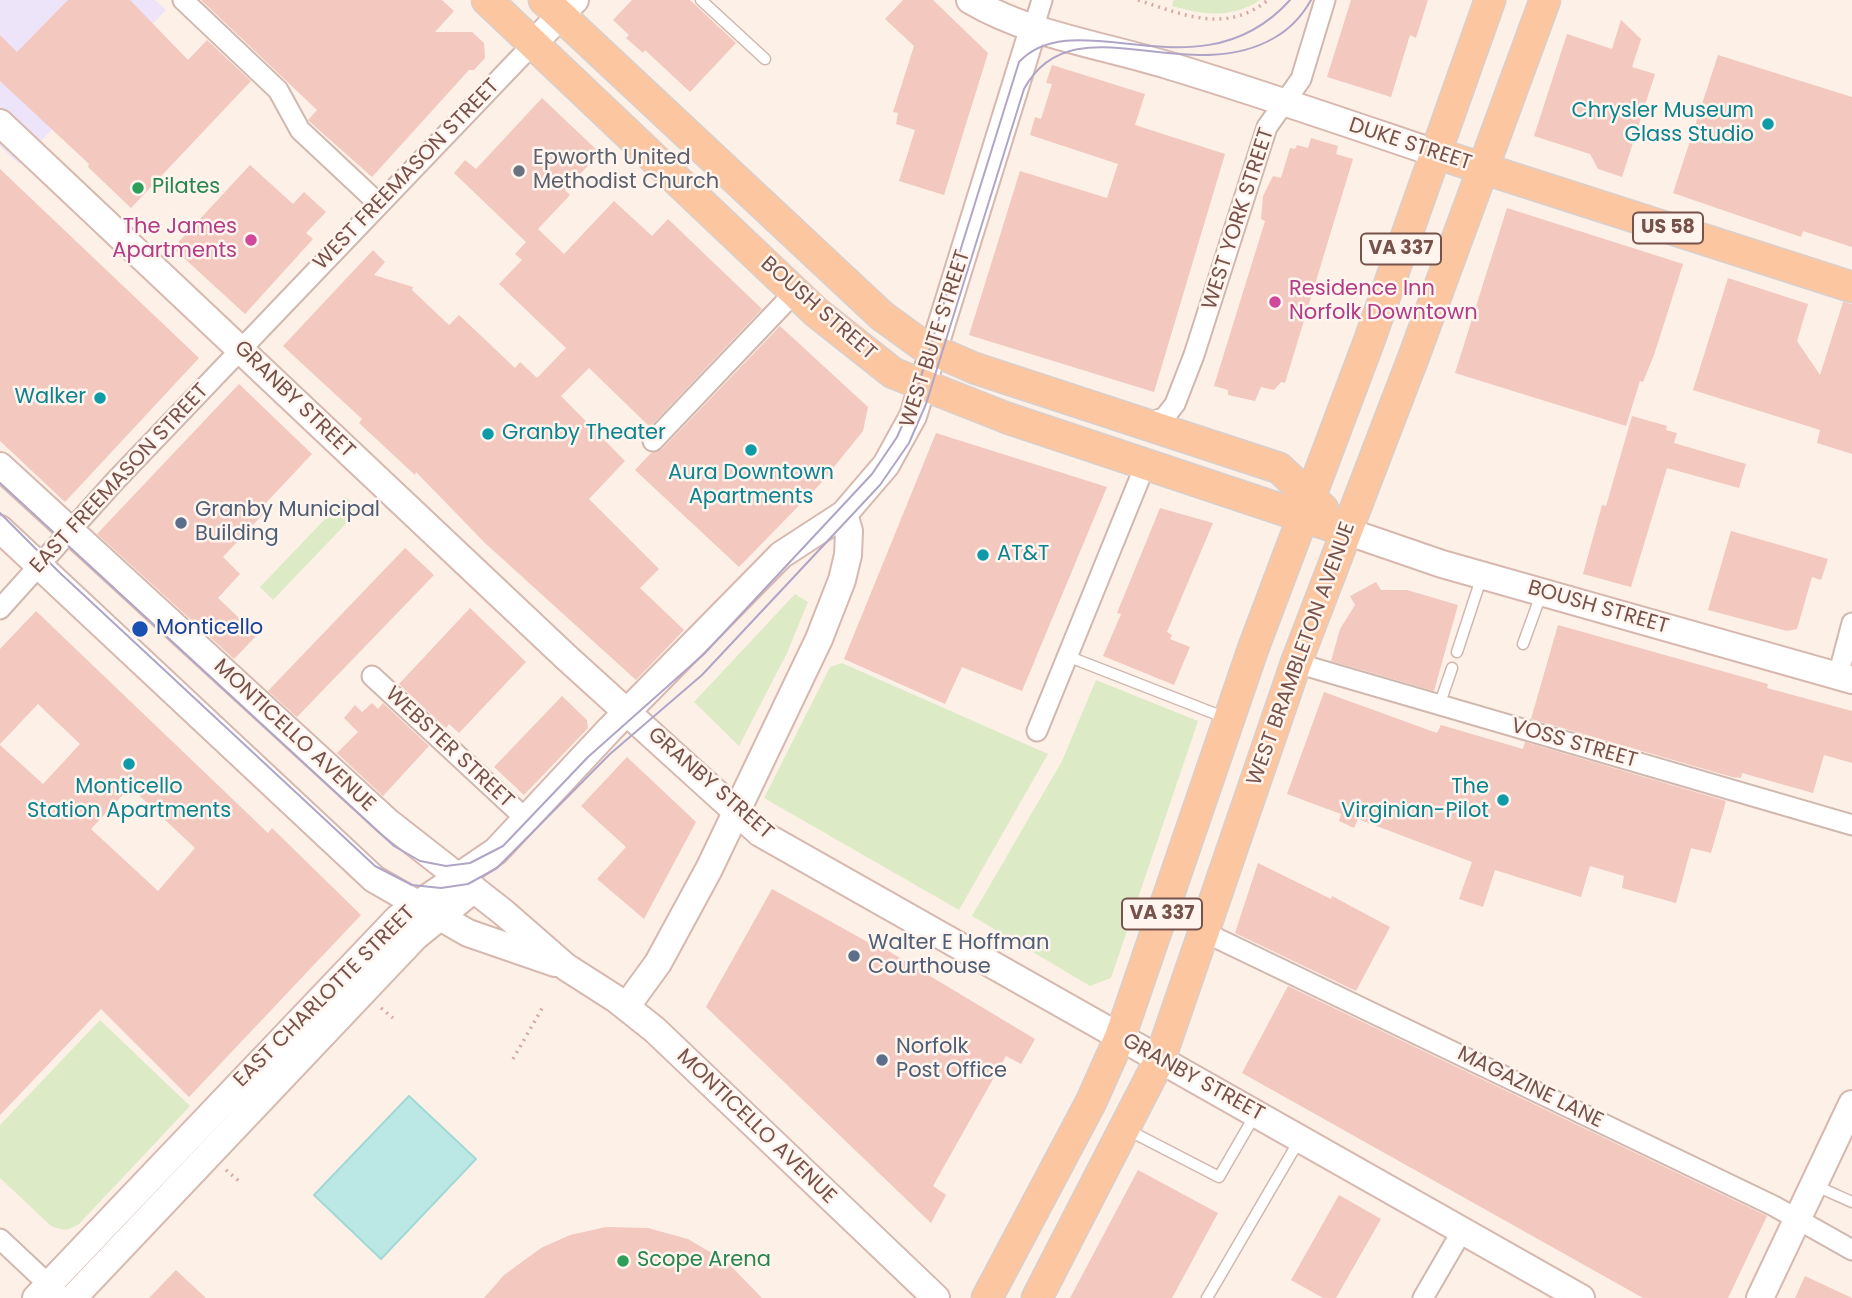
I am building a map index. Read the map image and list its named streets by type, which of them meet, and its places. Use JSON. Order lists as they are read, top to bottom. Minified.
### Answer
{"streets":{"main road":["DUKE STREET","US 58","VA 337","BOUSH STREET","WEST BRAMBLETON AVENUE"],"street":["WEST FREEMASON STREET","WEST YORK STREET","WEST BUTE STREET","GRANBY STREET","EAST FREEMASON STREET","MONTICELLO AVENUE","VOSS STREET","WEBSTER STREET","EAST CHARLOTTE STREET","MAGAZINE LANE"]},"crossings":[["DUKE STREET","WEST YORK STREET"],["DUKE STREET","VA 337"],["DUKE STREET","WEST BUTE STREET"],["DUKE STREET","WEST BRAMBLETON AVENUE"],["WEST FREEMASON STREET","BOUSH STREET"],["WEST FREEMASON STREET","GRANBY STREET"],["WEST FREEMASON STREET","EAST FREEMASON STREET"],["WEST YORK STREET","BOUSH STREET"],["VA 337","BOUSH STREET"],["VA 337","GRANBY STREET"],["BOUSH STREET","WEST BUTE STREET"],["BOUSH STREET","WEST BRAMBLETON AVENUE"],["WEST BUTE STREET","GRANBY STREET"],["WEST BUTE STREET","EAST CHARLOTTE STREET"],["GRANBY STREET","EAST FREEMASON STREET"],["GRANBY STREET","WEST BRAMBLETON AVENUE"],["GRANBY STREET","EAST CHARLOTTE STREET"],["EAST FREEMASON STREET","MONTICELLO AVENUE"],["WEST BRAMBLETON AVENUE","VOSS STREET"],["WEST BRAMBLETON AVENUE","MAGAZINE LANE"],["MONTICELLO AVENUE","EAST CHARLOTTE STREET"],["WEBSTER STREET","EAST CHARLOTTE STREET"]],"places":["Chrysler Museum Glass Studio","Epworth United Methodist Church","Pilates","The James Apartments","Residence Inn Norfolk Downtown","Walker","Granby Theater","Aura Downtown Apartments","Granby Municipal Building","AT&T","Monticello","Monticello Station Apartments","The Virginian-Pilot","Walter E Hoffman Courthouse","Norfolk Post Office","Scope Arena"]}
